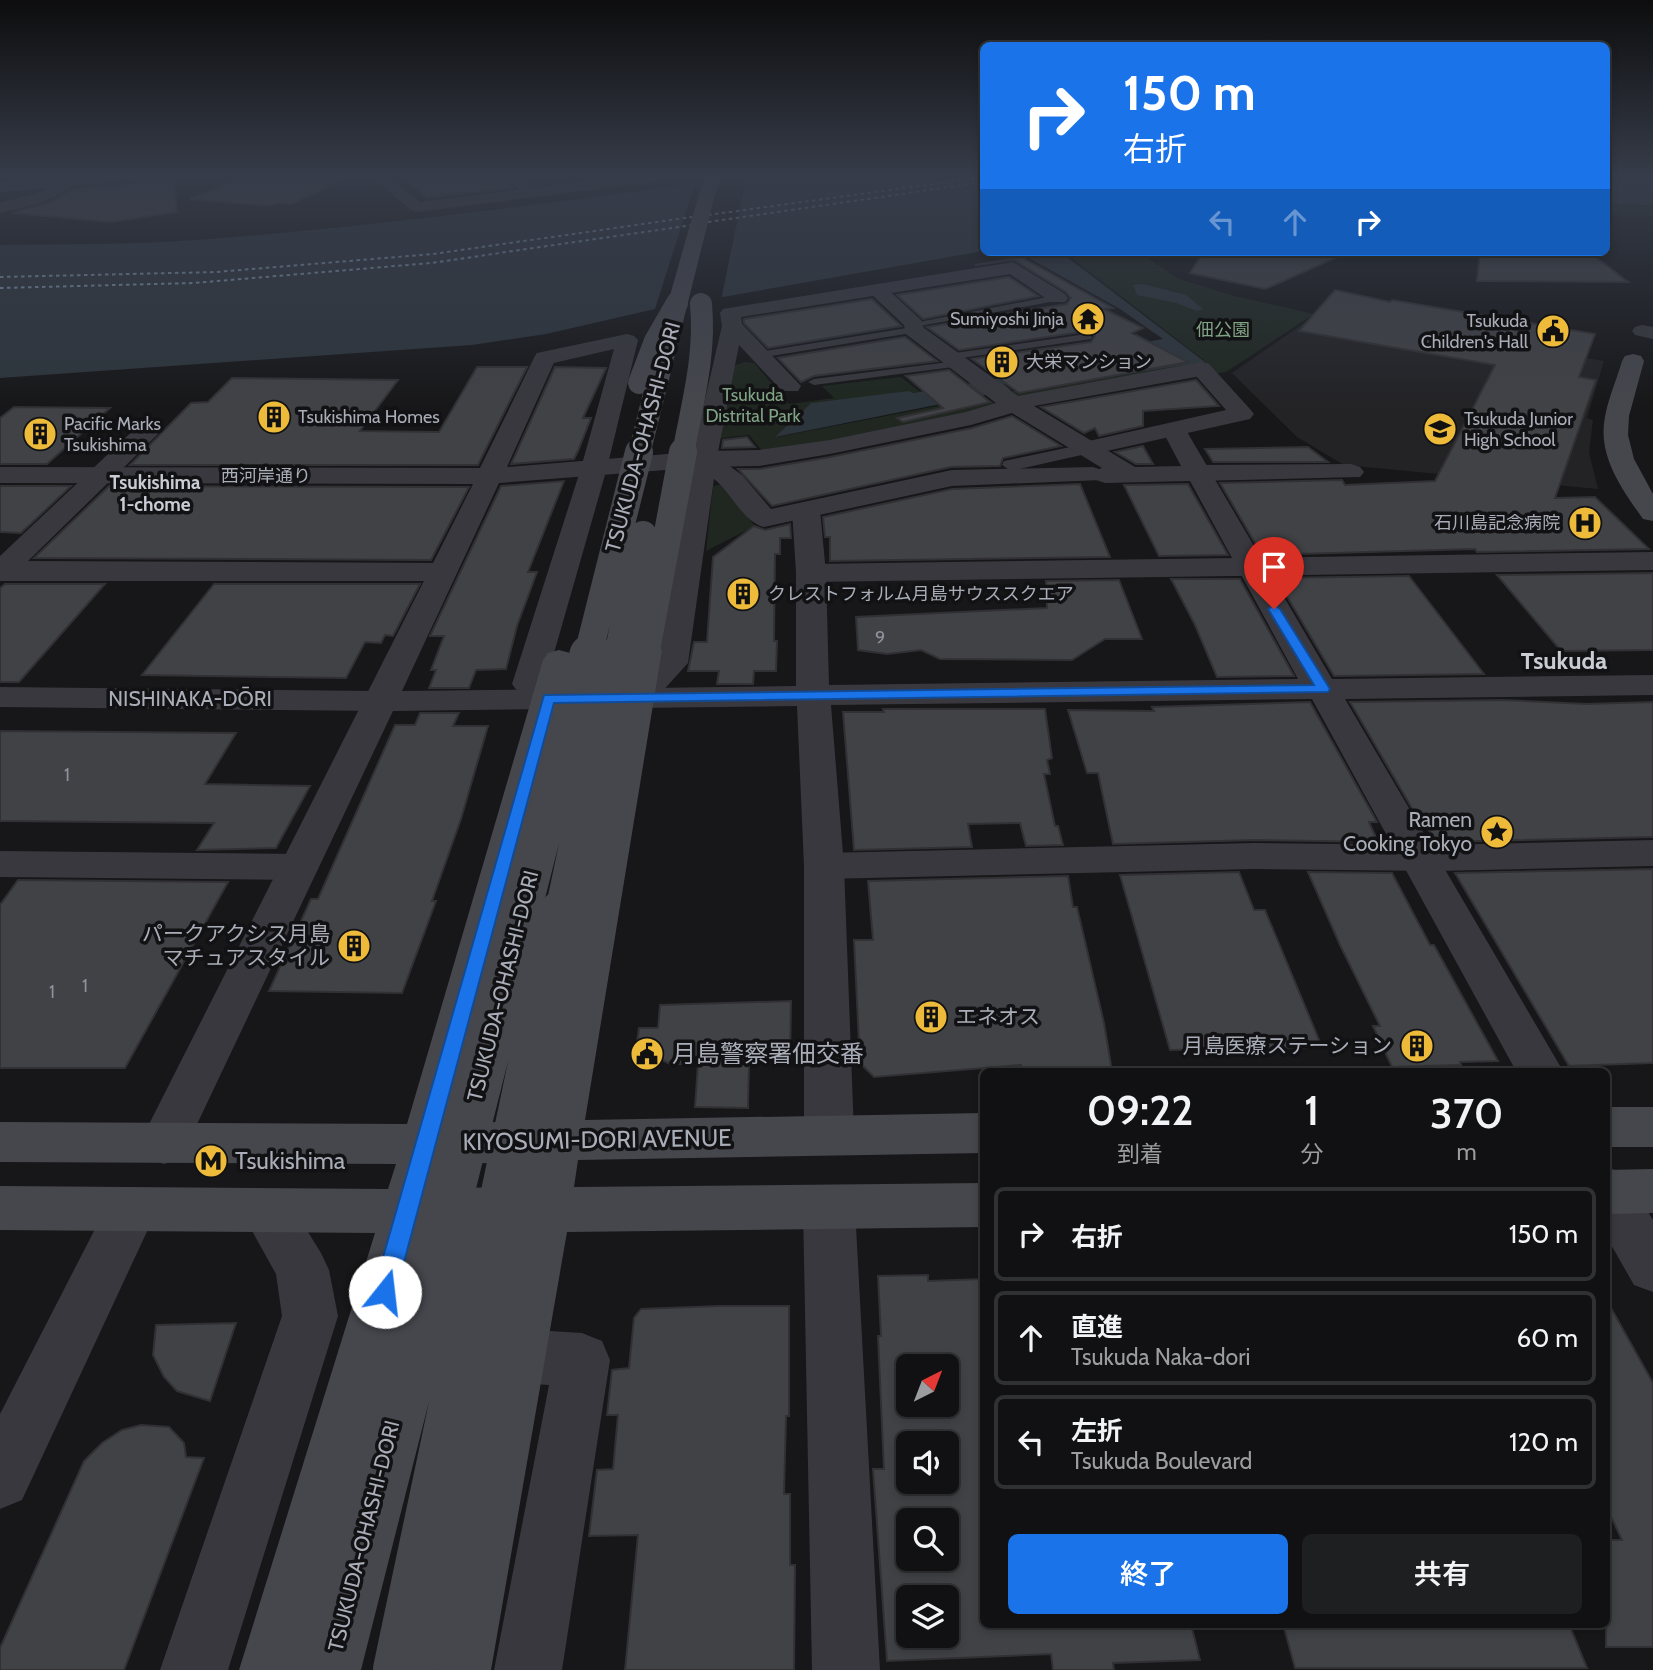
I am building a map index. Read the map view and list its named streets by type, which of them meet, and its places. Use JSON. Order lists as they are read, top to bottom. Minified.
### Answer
{"streets":{"main road":["TSUKUDA-OHASHI-DORI","KIYOSUMI-DORI AVENUE"],"street":["西河岸通り","NISHINAKA-DŌRI"]},"districts":["Tsukishima 1-chome","Tsukuda"],"parks":["佃公園","Tsukuda Distrital Park"],"places":{"temple":["Sumiyoshi Jinja"],"public building":["Tsukuda Children's Hall","月島警察署佃交番"],"building":["大栄マンション","Tsukishima Homes","Pacific Marks Tsukishima","クレストフォルム月島サウススクエア","パークアクシス月島 マチュアスタイル","エネオス","月島医療ステーション"],"school or university":["Tsukuda Junior High School"],"hospital":["石川島記念病院"],"place":["Ramen Cooking Tokyo"],"metro station":["Tsukishima"]},"house_numbers":["9","1","1","1"],"north":"top right","page":{"turn":["150 m","右折"],"eta":["09:22","到着","1","分","370","m"],"list":[{"name":"右折","value":"150 m"},{"name":"直進","note":"Tsukuda Naka-dori","value":"60 m"},{"name":"左折","note":"Tsukuda Boulevard","value":"120 m"}],"buttons":["終了","共有"]}}
